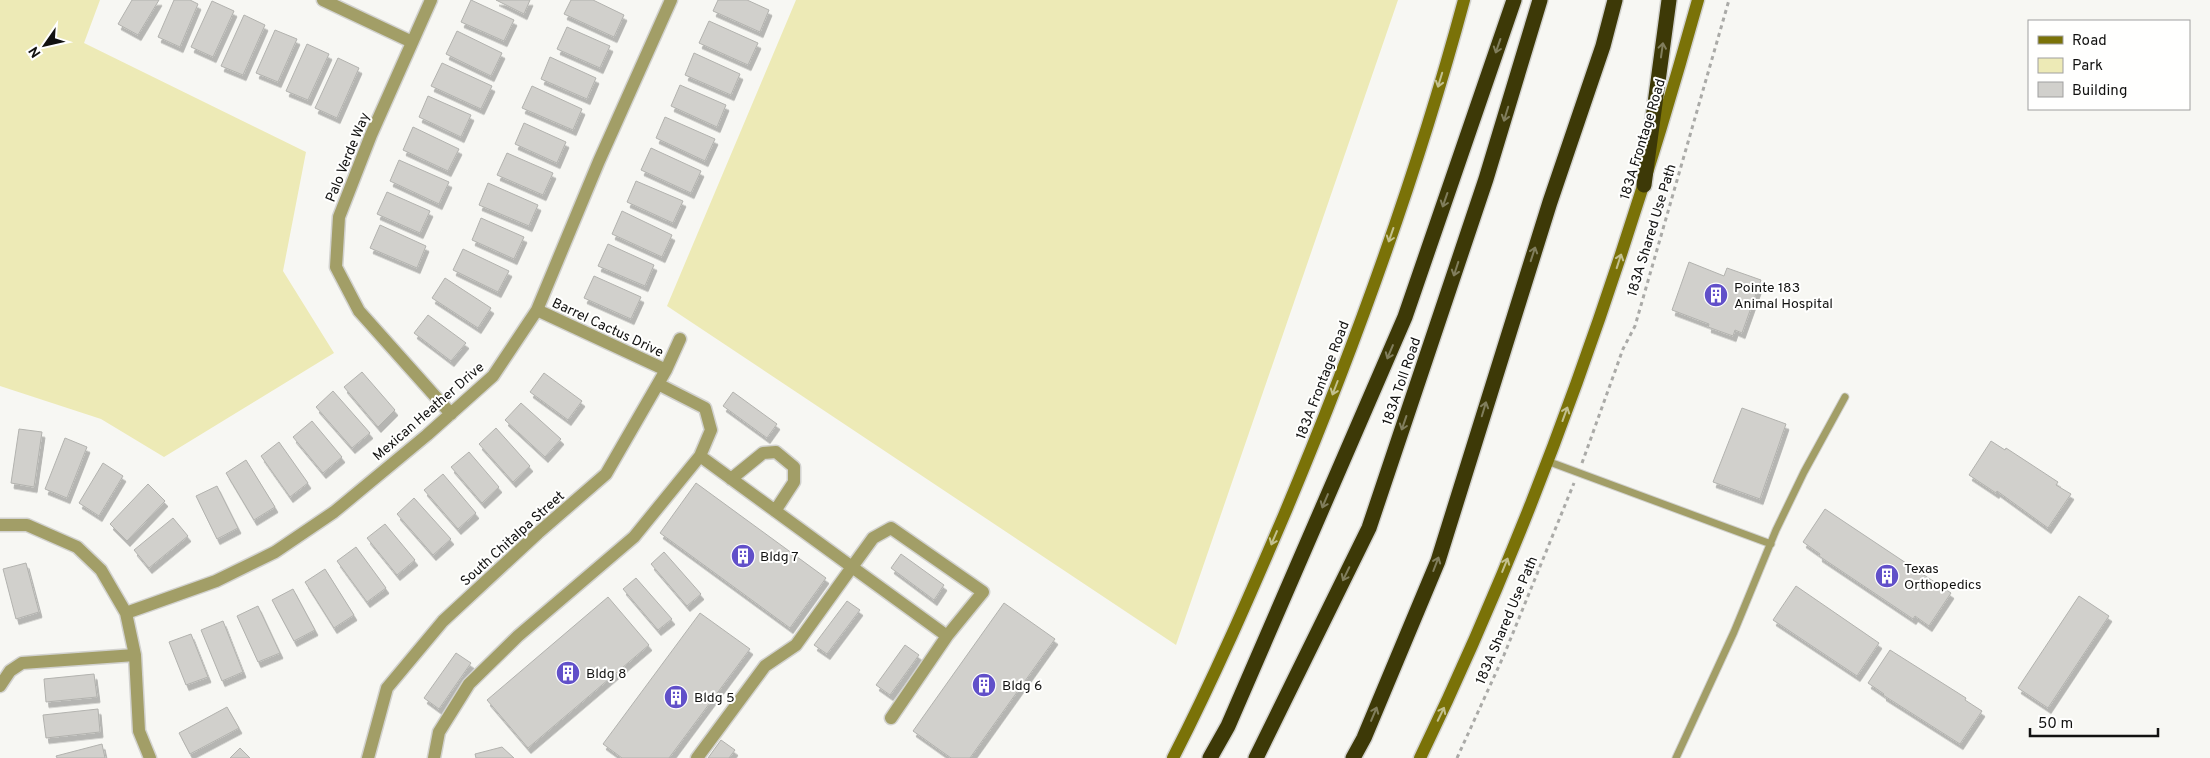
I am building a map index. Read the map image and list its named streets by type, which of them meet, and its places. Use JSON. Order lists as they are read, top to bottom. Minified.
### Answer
{"streets":{"highway":["183A Toll Road"],"main road":["183A Frontage Road"],"street":["Palo Verde Way","Barrel Cactus Drive","Mexican Heather Drive","South Chitalpa Street"],"path":["183A Shared Use Path"]},"crossings":[["Palo Verde Way","Mexican Heather Drive"],["Barrel Cactus Drive","Mexican Heather Drive"],["Barrel Cactus Drive","South Chitalpa Street"]],"places":{"building":["Pointe 183 Animal Hospital","Bldg 7","Texas Orthopedics","Bldg 8","Bldg 6","Bldg 5"]},"legend":["Road","Park","Building"],"scale_bar":"50 m","north":"bottom left"}
